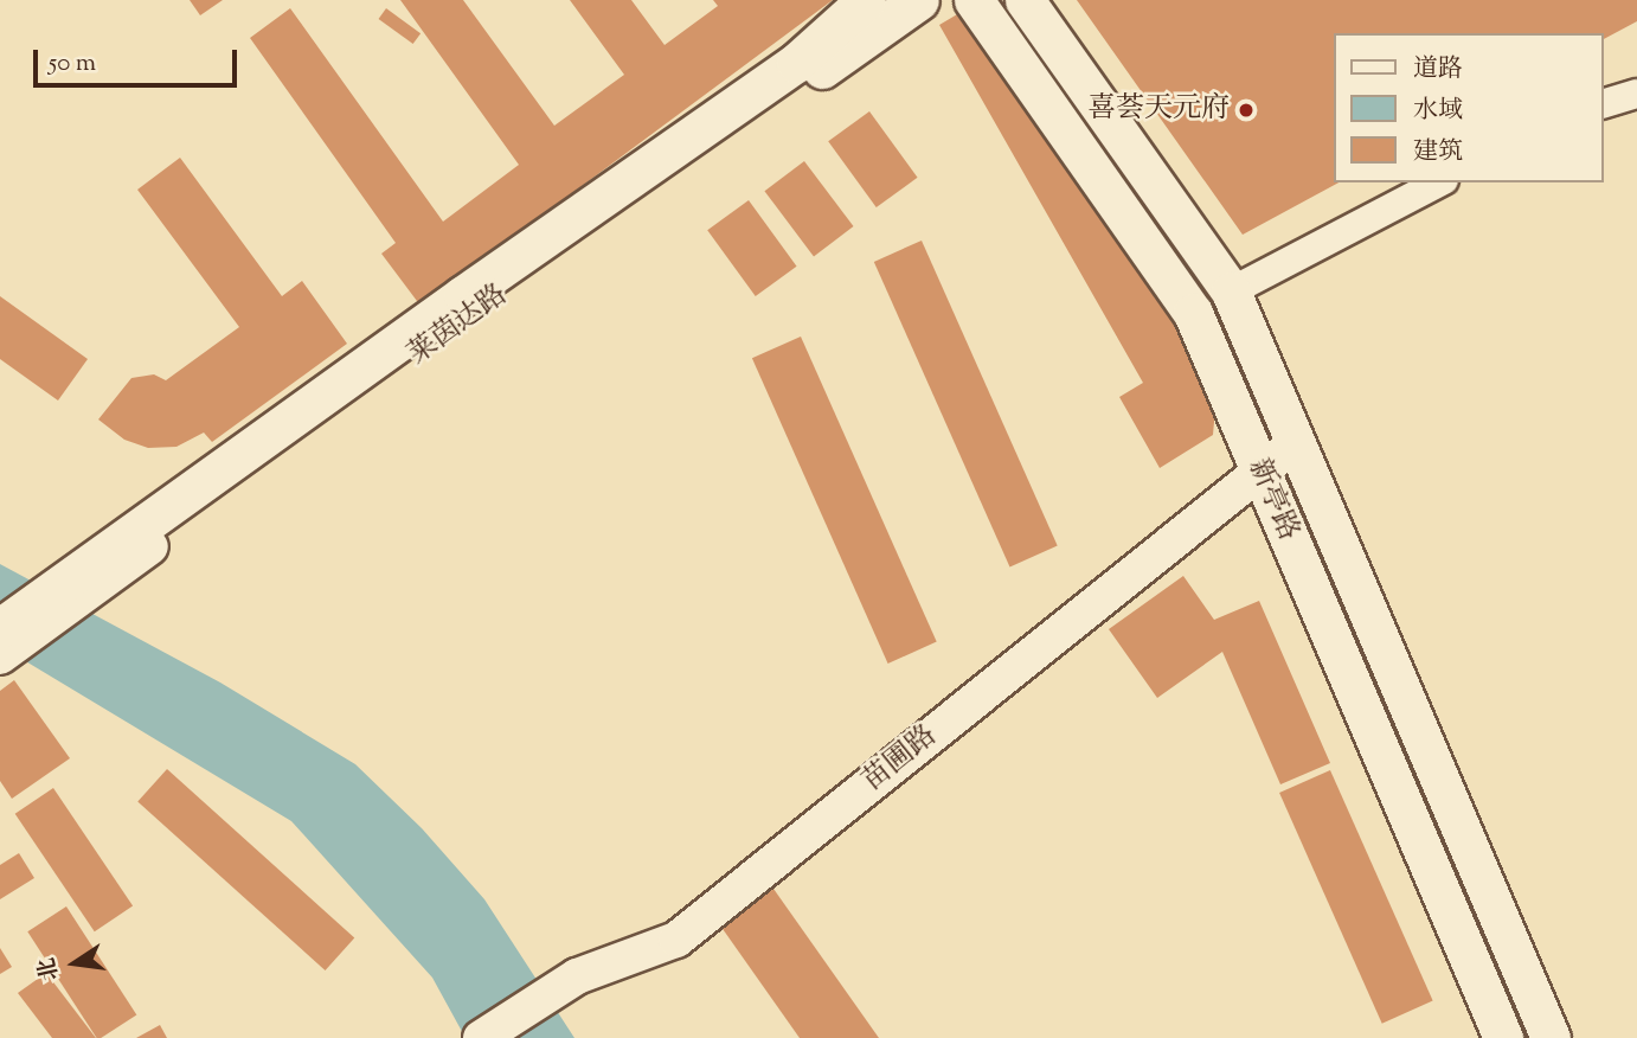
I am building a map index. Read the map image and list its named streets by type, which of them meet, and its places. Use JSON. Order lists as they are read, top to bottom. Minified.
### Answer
{"streets":{"main road":["莱茵达路","新亭路"],"street":["苗圃路"]},"crossings":[["新亭路","苗圃路"]],"places":["喜荟天元府"],"legend":["道路","水域","建筑"],"scale_bar":"50 m","north":"left"}
